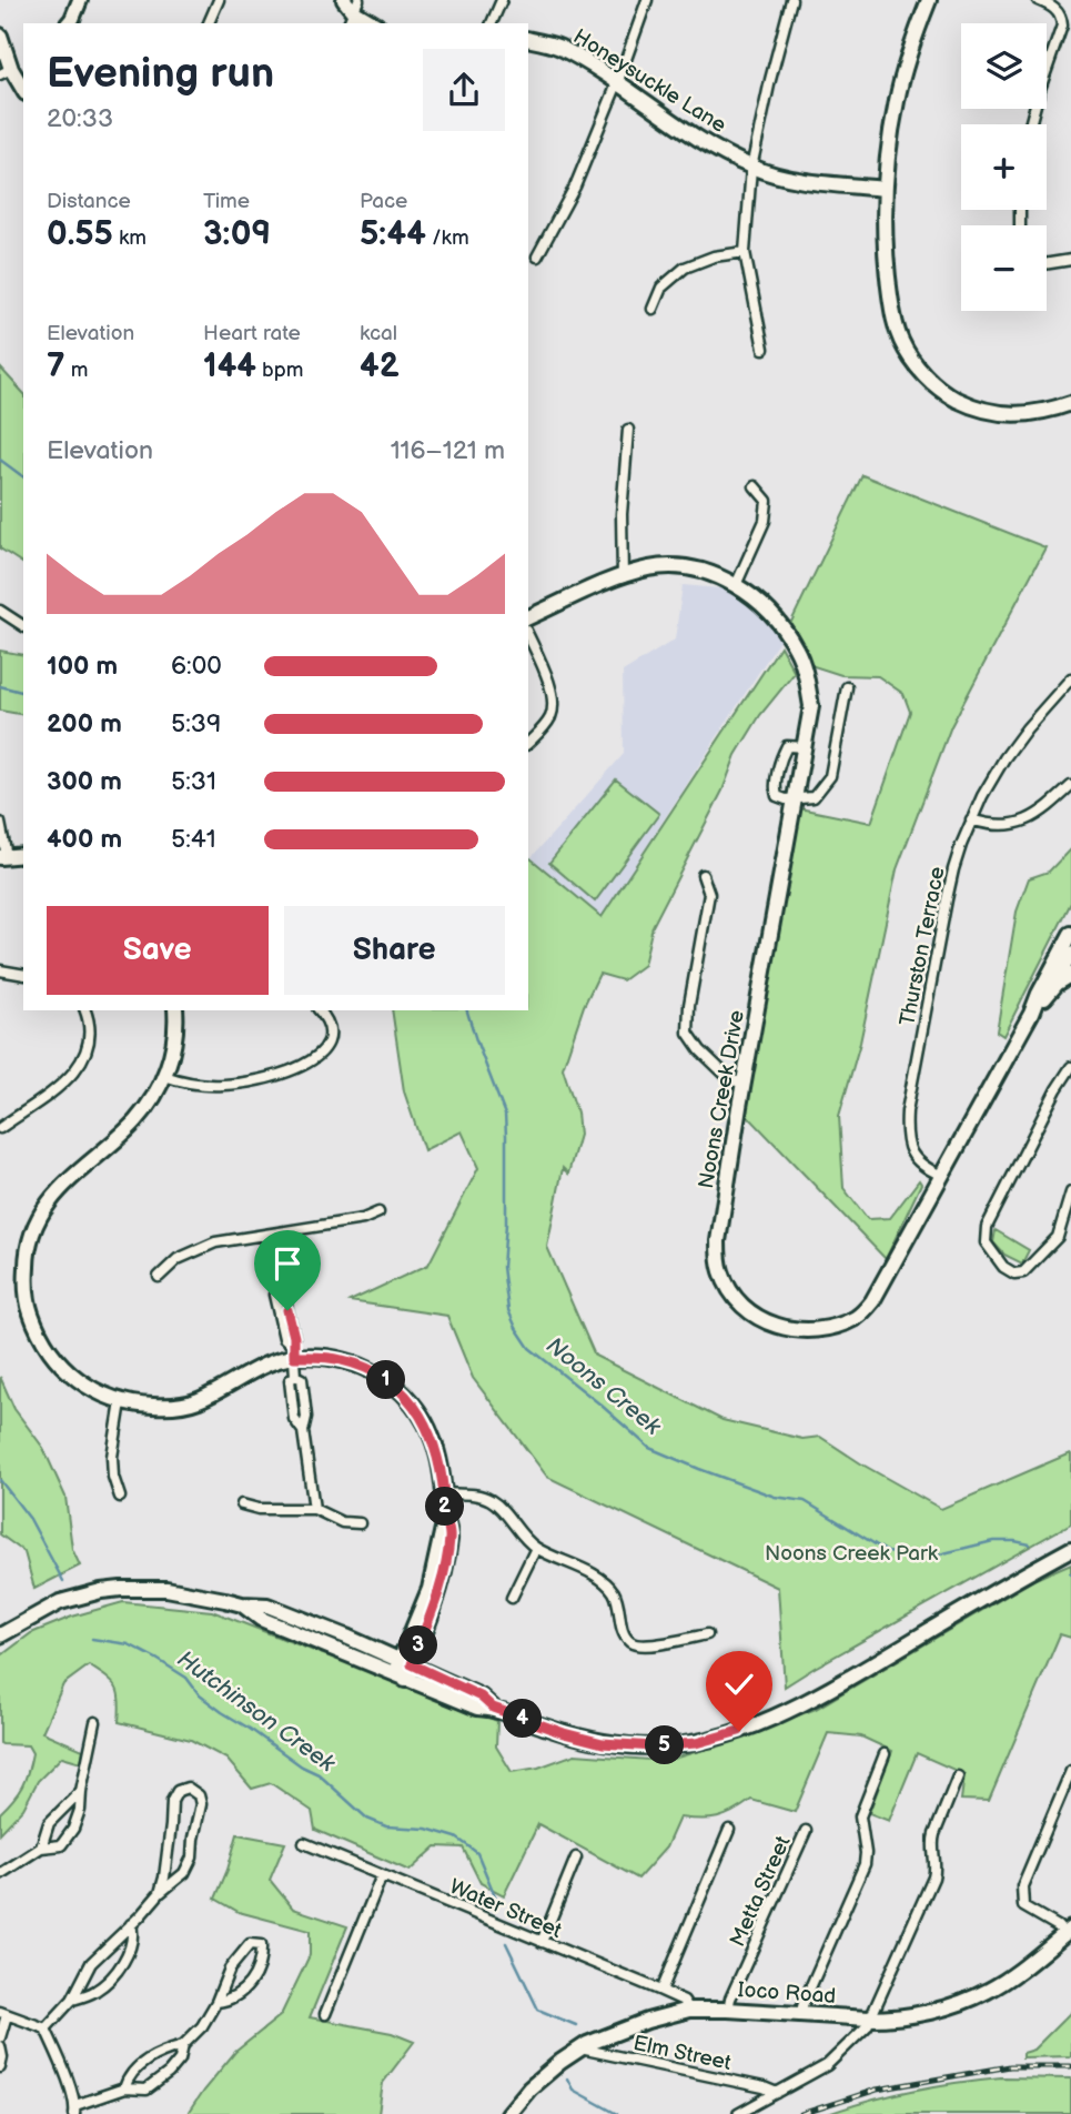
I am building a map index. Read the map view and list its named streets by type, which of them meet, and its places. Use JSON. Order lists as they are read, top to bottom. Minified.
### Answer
{"streets":{"street":["Honeysuckle Lane","Thurston Terrace","Noons Creek Drive","Metta Street","Water Street","Ioco Road","Elm Street"]},"crossings":[["Thurston Terrace","Noons Creek Drive"],["Metta Street","Ioco Road"],["Water Street","Ioco Road"],["Ioco Road","Elm Street"]],"water":["Noons Creek","Hutchinson Creek"],"parks":["Noons Creek Park"],"page":{"map_buttons":["+","−"],"heading":["Evening run","20:33"],"stats":[["Distance","0.55 km"],["Time","3:09"],["Pace","5:44 /km"],["Elevation","7 m"],["Heart rate","144 bpm"],["kcal","42"]],"chart":["Elevation","116–121 m"],"list":[{"name":"100 m","note":"6:00"},{"name":"200 m","note":"5:39"},{"name":"300 m","note":"5:31"},{"name":"400 m","note":"5:41"}],"buttons":["Save","Share"],"pins":["1","2","3","4","5"]}}
